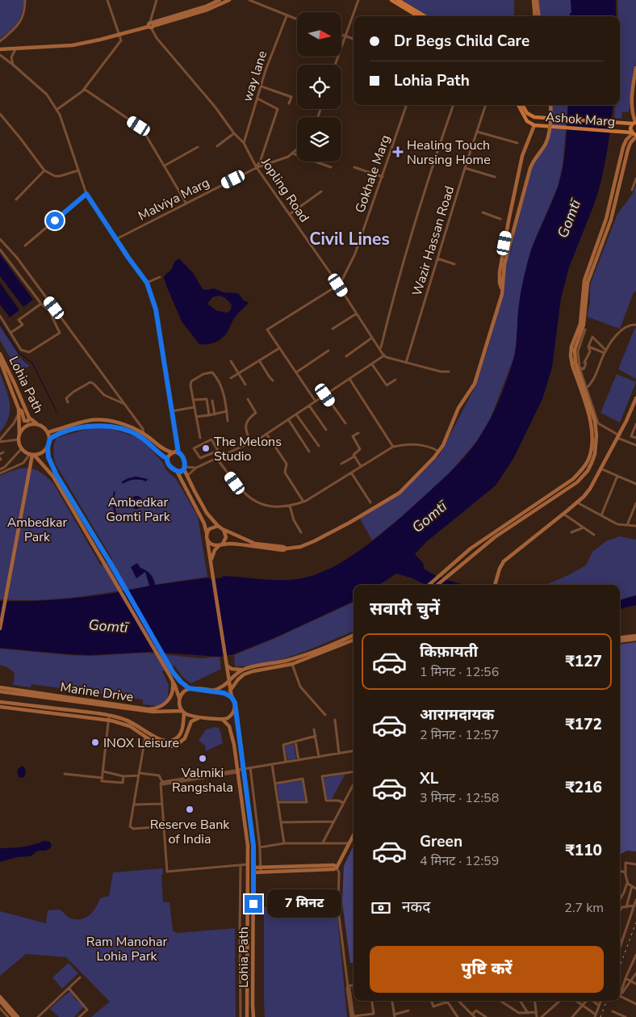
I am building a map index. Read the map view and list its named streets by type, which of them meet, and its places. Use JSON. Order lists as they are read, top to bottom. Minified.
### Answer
{"streets":{"main road":["Ashok Marg"],"street":["way lane","Gokhale Marg","Jopling Road","Malviya Marg","Wazir Hassan Road","Lohia Path","Marine Drive"]},"crossings":[["way lane","Jopling Road"],["Gokhale Marg","Jopling Road"],["Jopling Road","Malviya Marg"],["Lohia Path","Marine Drive"]],"districts":["Civil Lines"],"water":["Gomtī"],"parks":["Ambedkar Gomti Park","Ambedkar Park","Ram Manohar Lohia Park"],"places":{"health":["Healing Touch Nursing Home"],"other":["The Melons Studio","INOX Leisure","Valmiki Rangshala","Reserve Bank of India"]},"north":"right","page":{"banner":["Dr Begs Child Care","Lohia Path"],"heading":"सवारी चुनें","list":[{"name":"किफ़ायती","note":"1 मिनट · 12:56","value":"₹127"},{"name":"आरामदायक","note":"2 मिनट · 12:57","value":"₹172"},{"name":"XL","note":"3 मिनट · 12:58","value":"₹216"},{"name":"Green","note":"4 मिनट · 12:59","value":"₹110"}],"pay":["नकद","2.7 km"],"bubble":"7 मिनट","buttons":"पुष्टि करें"}}
